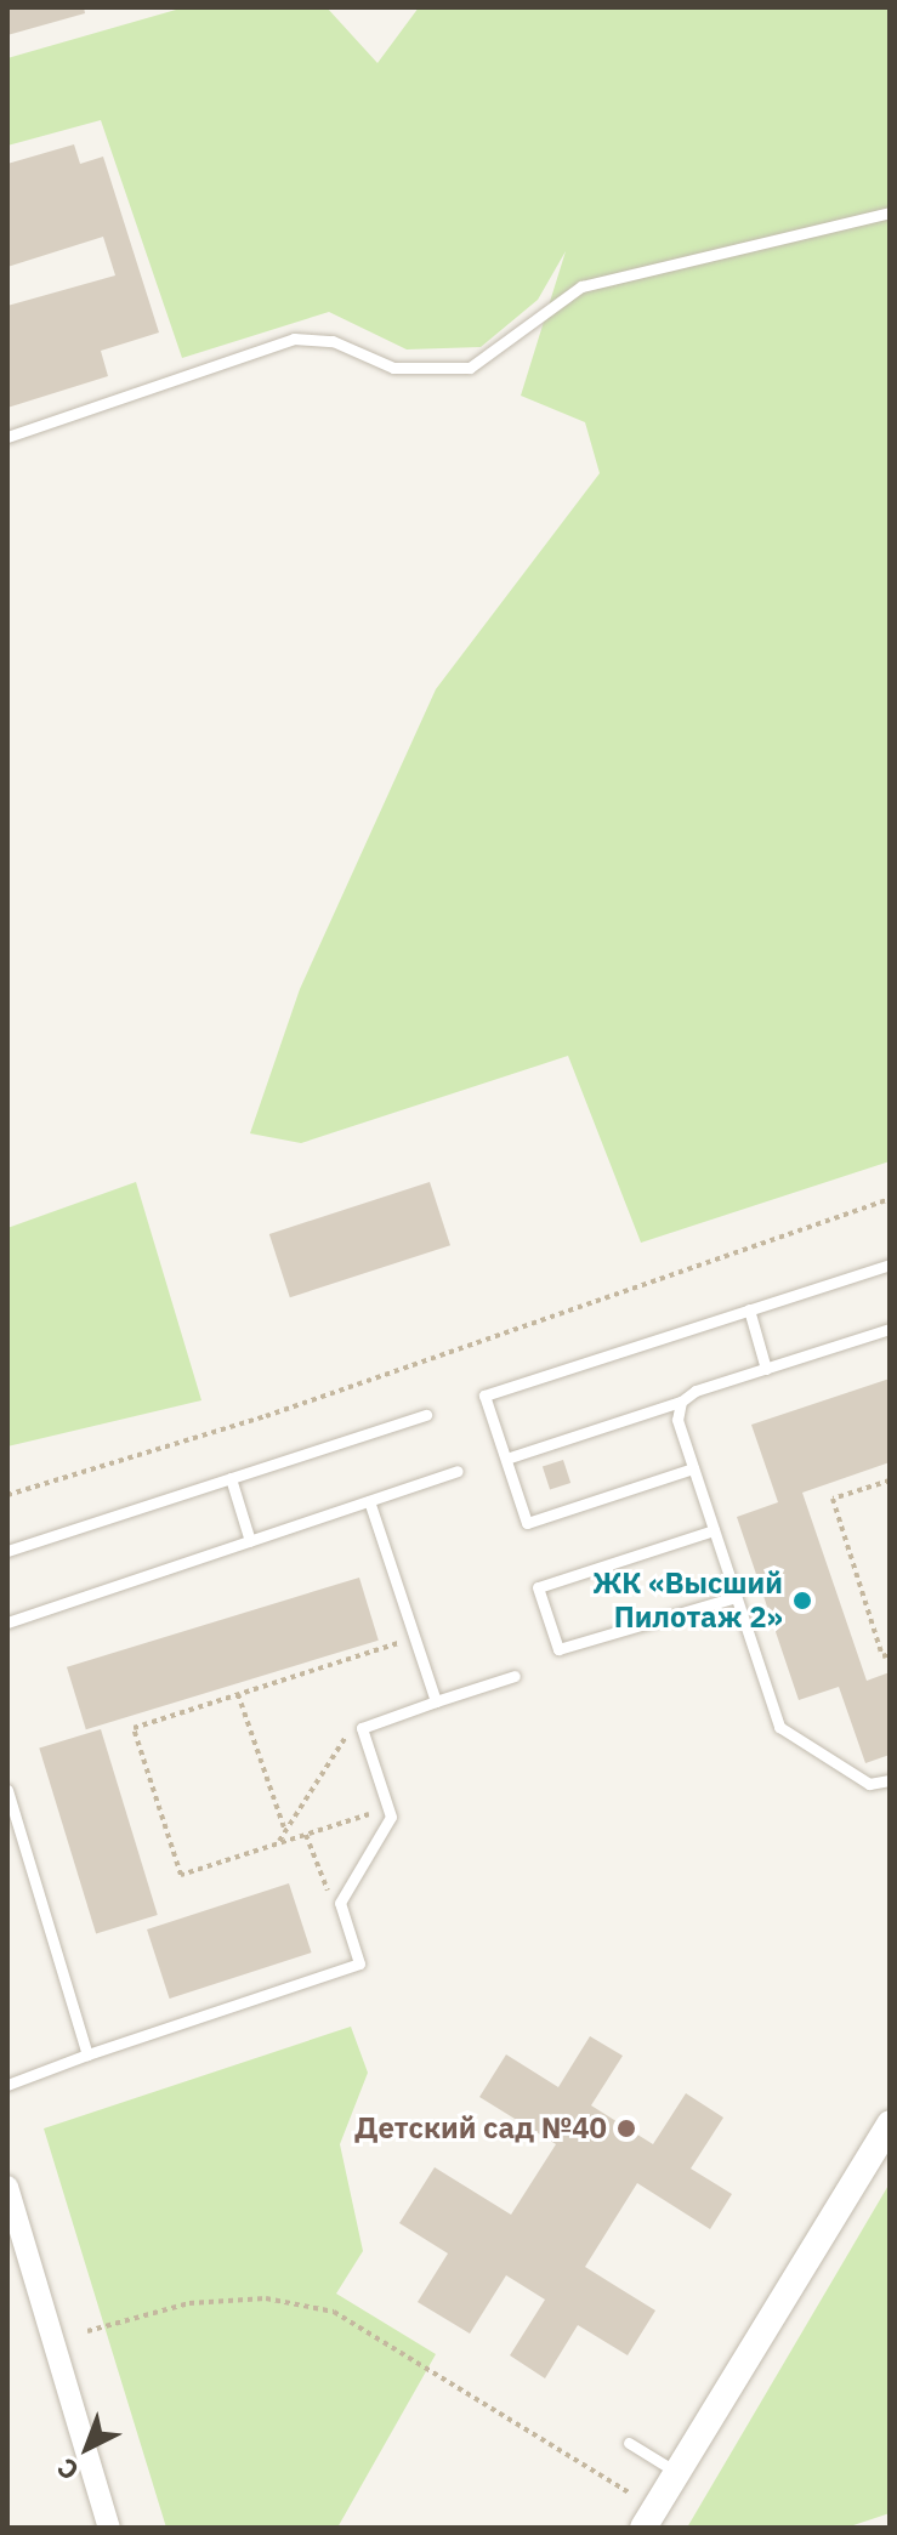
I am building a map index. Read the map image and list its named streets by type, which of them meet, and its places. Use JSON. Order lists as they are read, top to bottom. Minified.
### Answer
{"places":["ЖК «Высший Пилотаж 2»","Детский сад №40"],"north":"bottom left"}
